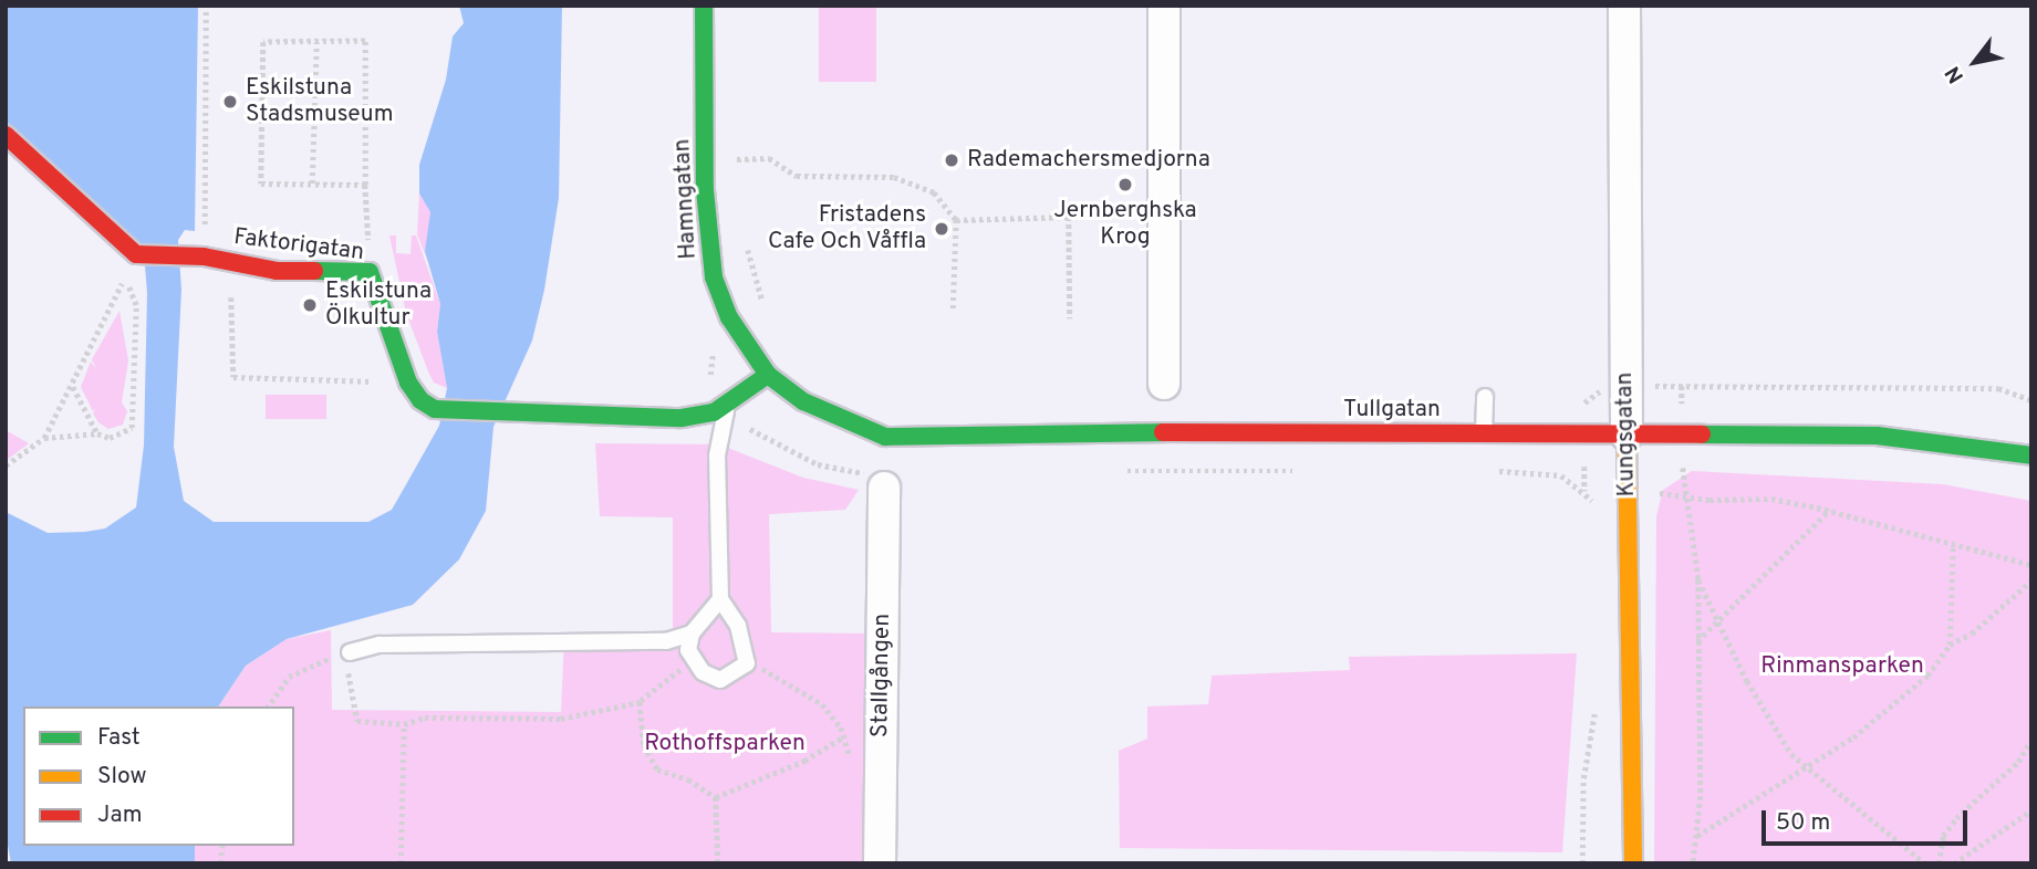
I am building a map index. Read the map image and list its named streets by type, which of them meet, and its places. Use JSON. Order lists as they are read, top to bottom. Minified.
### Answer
{"streets":{"street":["Hamngatan","Faktorigatan","Tullgatan","Kungsgatan","Stallgången"]},"crossings":[["Hamngatan","Faktorigatan"],["Hamngatan","Tullgatan"],["Faktorigatan","Tullgatan"],["Tullgatan","Kungsgatan"]],"parks":["Rinmansparken","Rothoffsparken"],"places":["Eskilstuna Stadsmuseum","Rademachersmedjorna","Jernberghska Krog","Fristadens Cafe Och Våffla","Eskilstuna Ölkultur"],"legend":["Fast","Slow","Jam"],"scale_bar":"50 m","north":"bottom left"}
